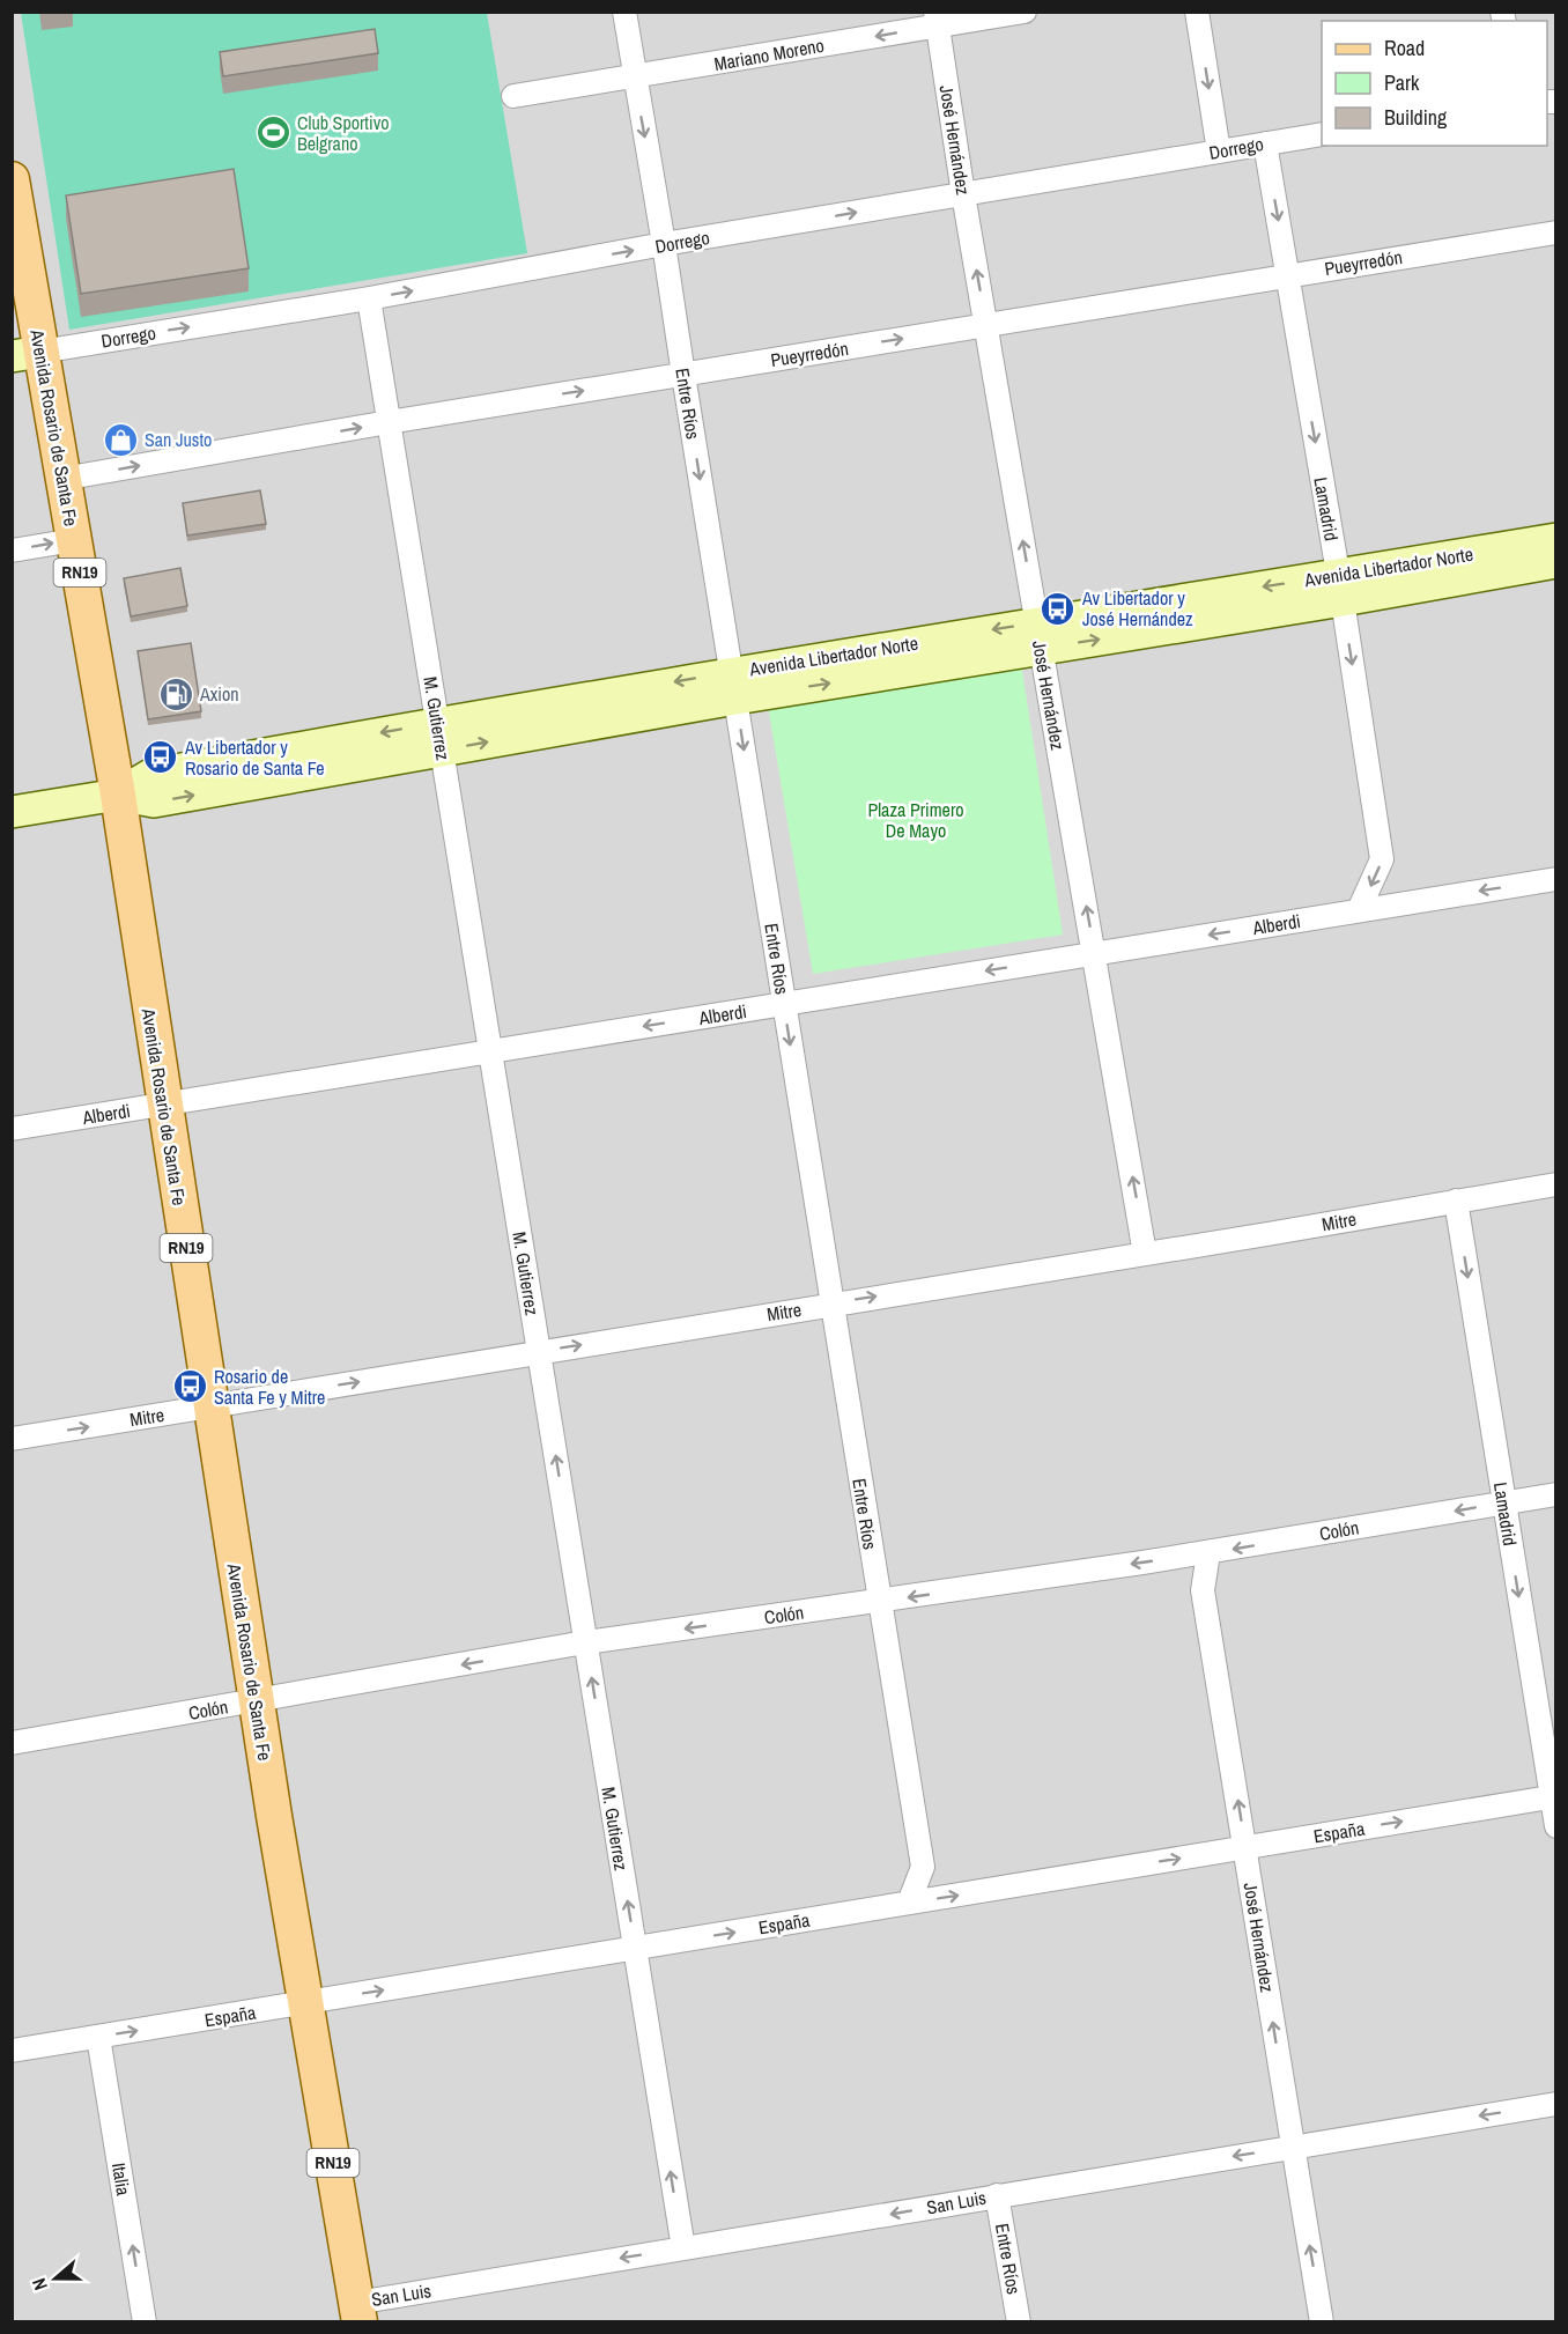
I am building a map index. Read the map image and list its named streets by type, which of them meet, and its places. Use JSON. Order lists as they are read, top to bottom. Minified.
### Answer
{"streets":{"main road":["Avenida Rosario de Santa Fe","Avenida Libertador Norte","RN19"],"street":["Mariano Moreno","José Hernández","Dorrego","Pueyrredón","Entre Ríos","Lamadrid","M. Gutierrez","Alberdi","Mitre","Colón","España","Italia","San Luis"]},"crossings":[["Mariano Moreno","José Hernández"],["Mariano Moreno","Entre Ríos"],["José Hernández","Dorrego"],["José Hernández","Pueyrredón"],["José Hernández","Avenida Libertador Norte"],["José Hernández","Alberdi"],["José Hernández","Mitre"],["José Hernández","Colón"],["José Hernández","España"],["José Hernández","San Luis"],["Dorrego","Entre Ríos"],["Dorrego","Avenida Rosario de Santa Fe"],["Dorrego","Lamadrid"],["Dorrego","M. Gutierrez"],["Pueyrredón","Entre Ríos"],["Pueyrredón","Avenida Rosario de Santa Fe"],["Pueyrredón","Lamadrid"],["Pueyrredón","M. Gutierrez"],["Entre Ríos","Avenida Libertador Norte"],["Entre Ríos","Alberdi"],["Entre Ríos","Mitre"],["Entre Ríos","Colón"],["Entre Ríos","España"],["Entre Ríos","San Luis"],["Avenida Rosario de Santa Fe","Avenida Libertador Norte"],["Avenida Rosario de Santa Fe","Alberdi"],["Avenida Rosario de Santa Fe","Mitre"],["Avenida Rosario de Santa Fe","Colón"],["Avenida Rosario de Santa Fe","España"],["Avenida Rosario de Santa Fe","San Luis"],["Lamadrid","Avenida Libertador Norte"],["Lamadrid","Alberdi"],["Lamadrid","Mitre"],["Lamadrid","Colón"],["Lamadrid","España"],["Avenida Libertador Norte","M. Gutierrez"],["M. Gutierrez","Alberdi"],["M. Gutierrez","Mitre"],["M. Gutierrez","Colón"],["M. Gutierrez","España"],["M. Gutierrez","San Luis"],["España","Italia"]],"one_way":["Mariano Moreno","José Hernández","Dorrego","Pueyrredón","Entre Ríos","Lamadrid","M. Gutierrez","Alberdi","Mitre","Colón","España","Italia","San Luis"],"parks":["Plaza Primero De Mayo"],"places":{"sports":["Club Sportivo Belgrano"],"shop":["San Justo"],"bus stop":["Av Libertador y José Hernández","Av Libertador y Rosario de Santa Fe","Rosario de Santa Fe y Mitre"],"fuel station":["Axion"]},"legend":["Road","Park","Building"],"north":"left"}
